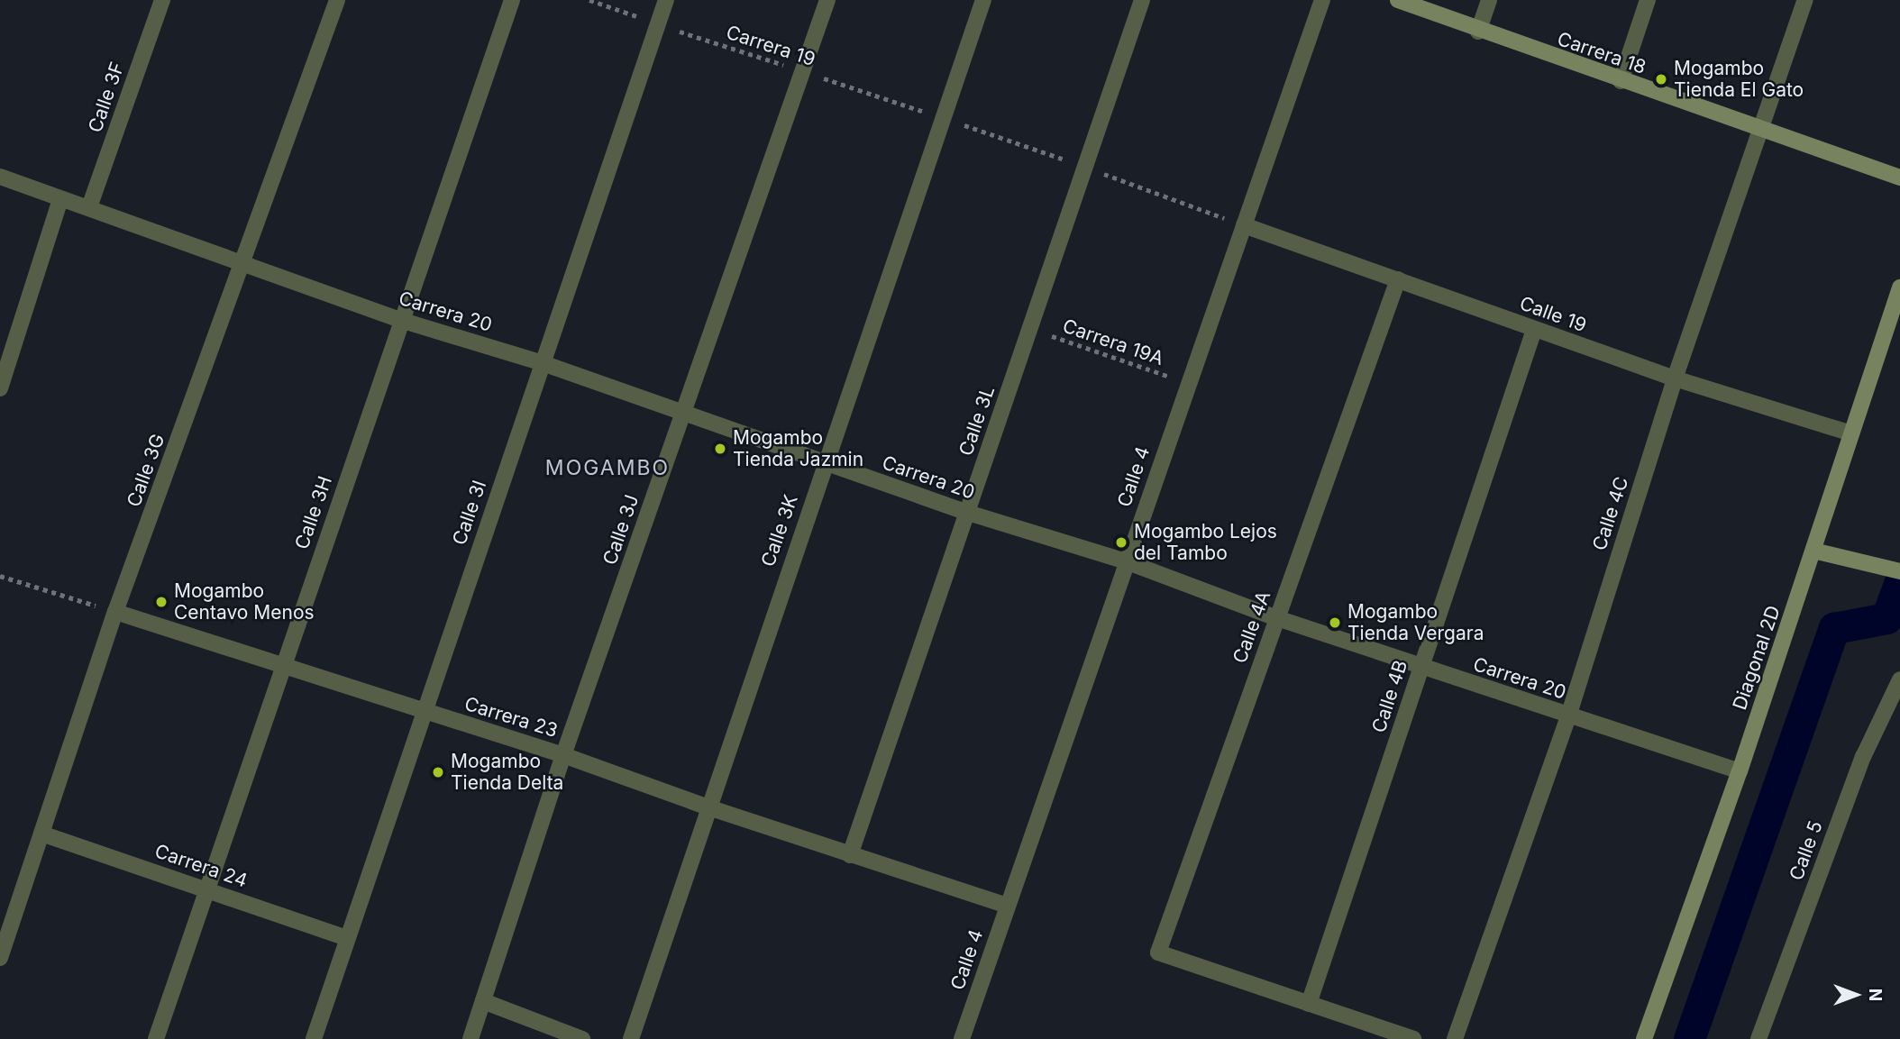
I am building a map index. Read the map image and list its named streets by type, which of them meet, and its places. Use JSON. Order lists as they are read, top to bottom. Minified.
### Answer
{"streets":{"street":["Carrera 18","Calle 3F","Carrera 20","Calle 19","Calle 3L","Calle 3G","Calle 4","Calle 3H","Calle 3I","Calle 4C","Calle 3J","Calle 3K","Calle 4A","Diagonal 2D","Calle 4B","Carrera 23","Calle 5","Carrera 24"],"path":["Carrera 19","Carrera 19A"]},"crossings":[["Carrera 19","Calle 3I"],["Carrera 19","Calle 3J"],["Carrera 19","Calle 3K"],["Carrera 18","Calle 4C"],["Calle 3F","Carrera 20"],["Carrera 20","Calle 3L"],["Carrera 20","Calle 3G"],["Carrera 20","Calle 4"],["Carrera 20","Calle 3H"],["Carrera 20","Calle 3I"],["Carrera 20","Calle 4C"],["Carrera 20","Calle 3J"],["Carrera 20","Calle 3K"],["Carrera 20","Calle 4A"],["Carrera 20","Diagonal 2D"],["Carrera 20","Calle 4B"],["Calle 19","Calle 4"],["Calle 19","Calle 4C"],["Calle 19","Calle 4A"],["Calle 19","Diagonal 2D"],["Calle 19","Calle 4B"],["Carrera 19A","Calle 3L"],["Carrera 19A","Calle 4"],["Calle 3L","Carrera 23"],["Calle 3G","Carrera 23"],["Calle 3G","Carrera 24"],["Calle 4","Carrera 23"],["Calle 3H","Carrera 23"],["Calle 3H","Carrera 24"],["Calle 3I","Carrera 23"],["Calle 3I","Carrera 24"],["Calle 3J","Carrera 23"],["Calle 3K","Carrera 23"],["Calle 4A","Calle 4B"]],"districts":["MOGAMBO"],"places":["Mogambo Tienda El Gato","Mogambo Tienda Jazmin","Mogambo Lejos del Tambo","Mogambo Centavo Menos","Mogambo Tienda Vergara","Mogambo Tienda Delta"],"north":"right"}
